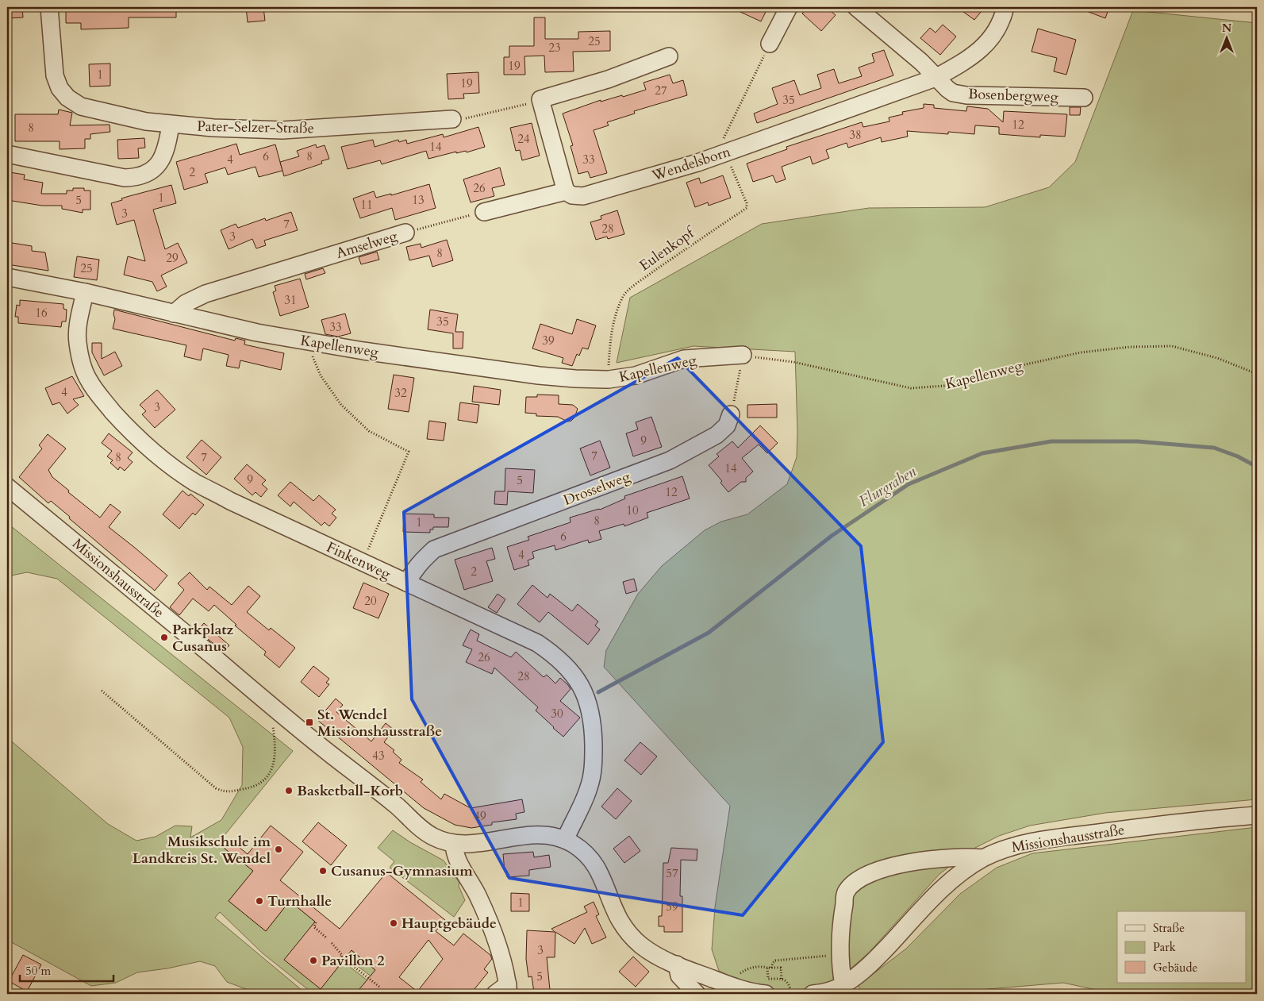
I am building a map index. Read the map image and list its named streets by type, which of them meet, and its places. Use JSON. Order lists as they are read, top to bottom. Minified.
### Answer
{"streets":{"street":["Bosenbergweg","Pater-Selzer-Straße","Wendelsborn","Amselweg","Kapellenweg","Drosselweg","Finkenweg","Missionshausstraße"],"path":["Eulenkopf"]},"crossings":[["Bosenbergweg","Wendelsborn"],["Wendelsborn","Eulenkopf"],["Amselweg","Kapellenweg"],["Eulenkopf","Kapellenweg"],["Kapellenweg","Finkenweg"],["Drosselweg","Finkenweg"],["Finkenweg","Missionshausstraße"]],"water":["Flurgraben"],"places":{"other":["Parkplatz Cusanus","Basketball-Korb","Musikschule im Landkreis St. Wendel","Cusanus-Gymnasium","Turnhalle","Hauptgebäude","Pavillon 2"],"transit":["St. Wendel Missionshausstraße"]},"house_numbers":["25","23","19","1","19","27","35","12","8","38","24","14","6","8","4","33","2","26","1","5","13","11","3","7","28","3","8","29","25","31","16","35","33","39","4","32","3","9","7","8","7","14","9","5","12","10","8","1","6","4","2","20","26","28","30","43","49","57","1","59","3","5"],"legend":["Straße","Park","Gebäude"],"scale_bar":"50 m","north":"top"}
